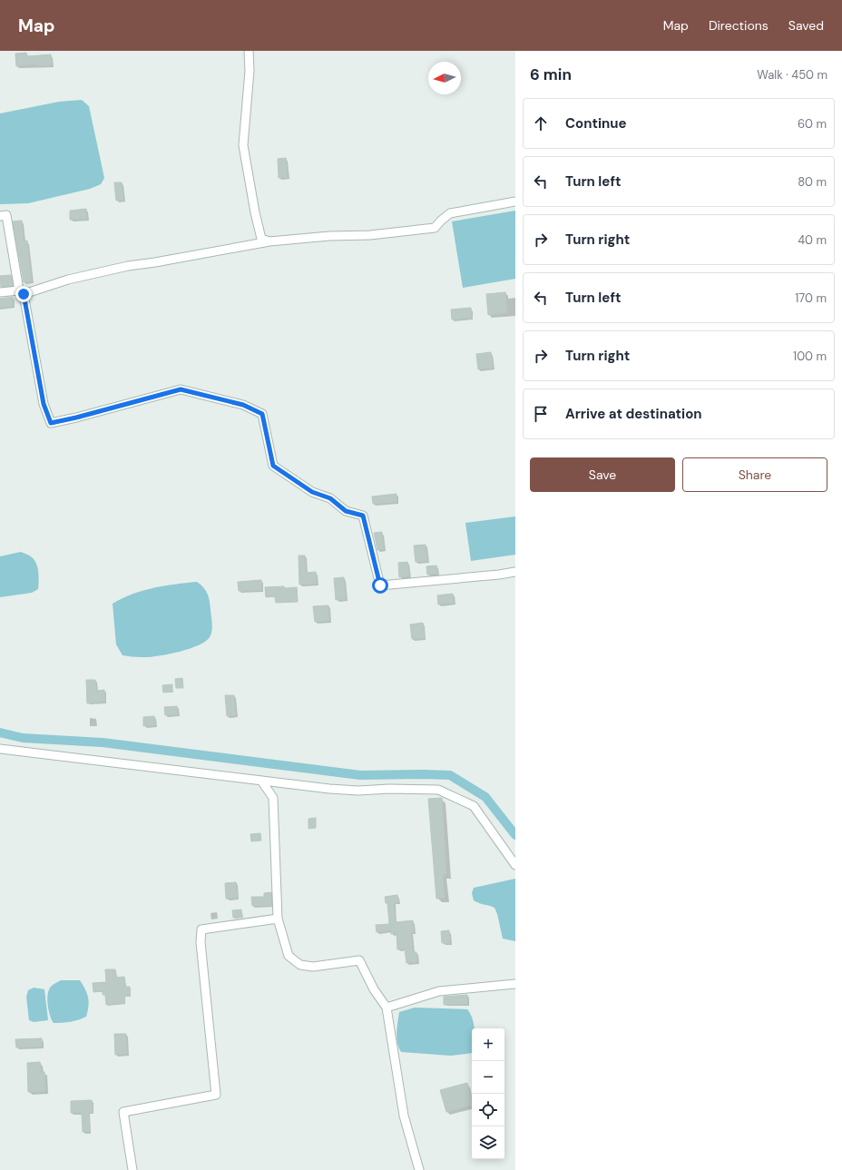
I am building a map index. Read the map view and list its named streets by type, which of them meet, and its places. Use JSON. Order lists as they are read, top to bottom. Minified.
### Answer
{"north":"left","page":{"header":"Map","nav":["Map","Directions","Saved"],"heading":["6 min","Walk · 450 m"],"list":[["Continue","60 m"],["Turn left","80 m"],["Turn right","40 m"],["Turn left","170 m"],["Turn right","100 m"],"Arrive at destination"],"buttons":["Save","Share"],"map_buttons":["+","−"]}}
